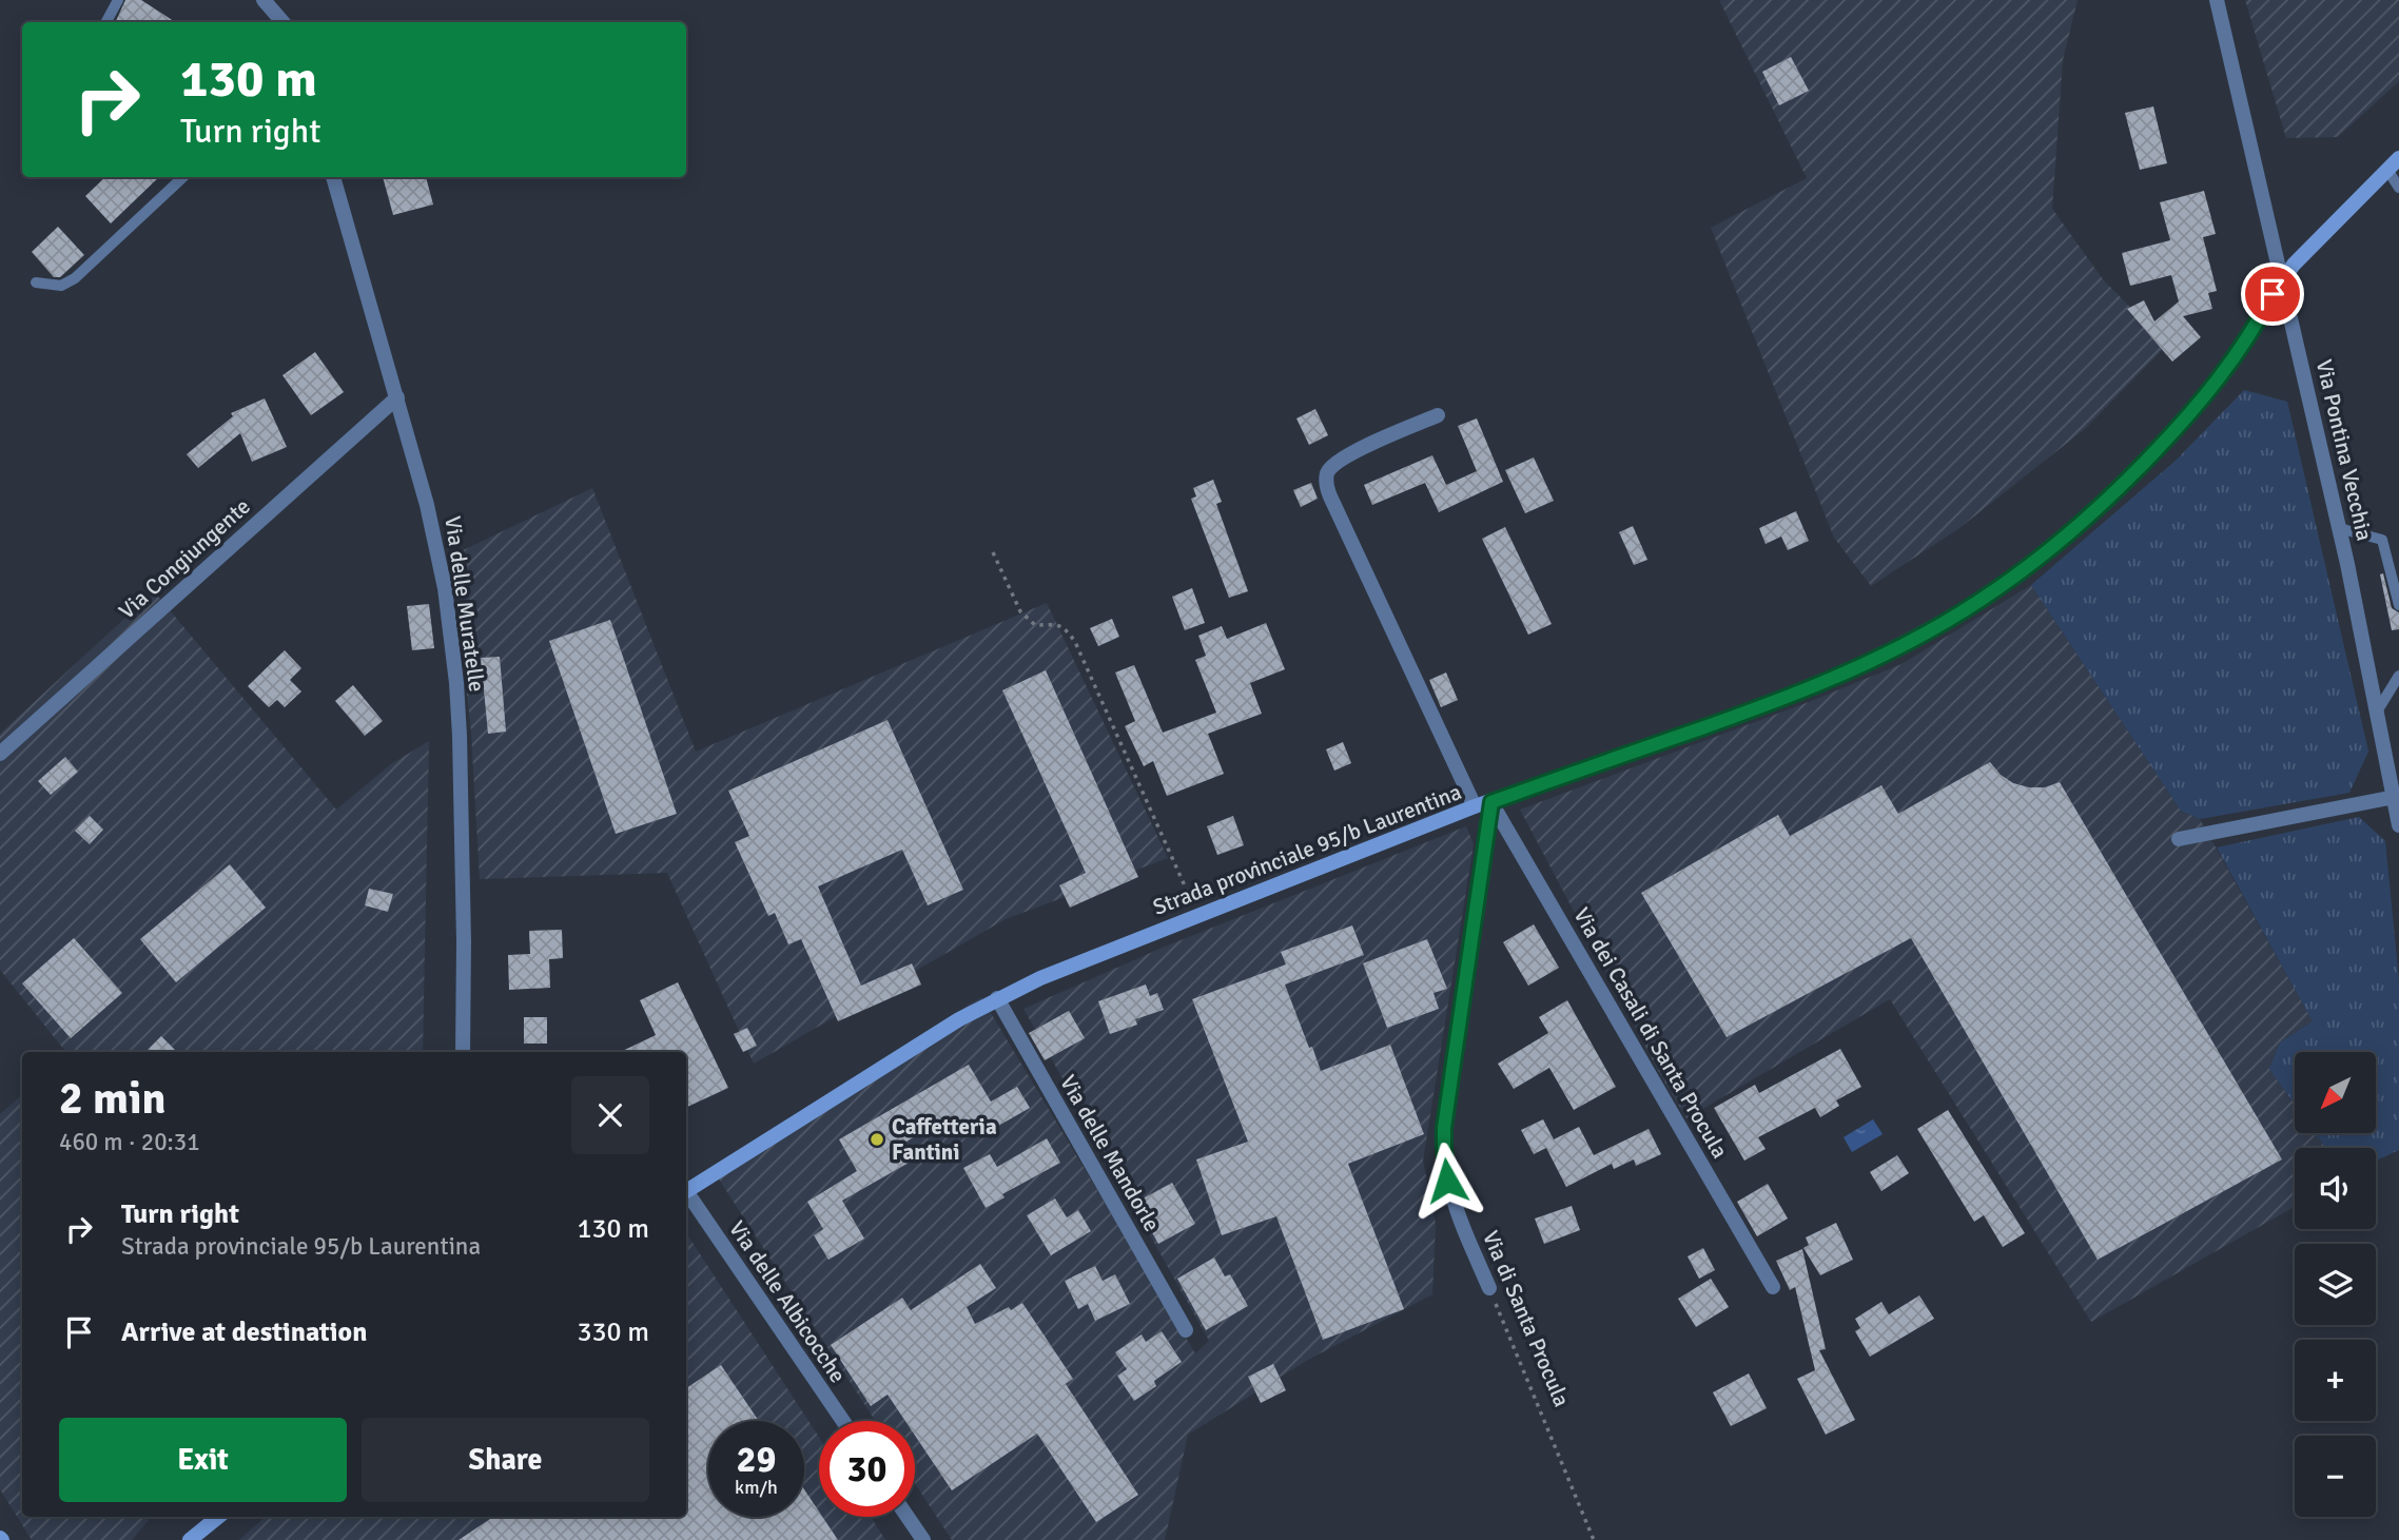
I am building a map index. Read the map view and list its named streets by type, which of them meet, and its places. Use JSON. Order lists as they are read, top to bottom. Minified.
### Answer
{"streets":{"main road":["Strada provinciale 95/b Laurentina"],"street":["Via Pontina Vecchia","Via Congiungente","Via delle Muratelle","Via dei Casali di Santa Procula","Via delle Mandorle","Via delle Albicocche","Via di Santa Procula"]},"crossings":[["Via Pontina Vecchia","Strada provinciale 95/b Laurentina"],["Via Congiungente","Via delle Muratelle"],["Strada provinciale 95/b Laurentina","Via dei Casali di Santa Procula"],["Strada provinciale 95/b Laurentina","Via delle Mandorle"],["Strada provinciale 95/b Laurentina","Via di Santa Procula"],["Via dei Casali di Santa Procula","Via di Santa Procula"]],"places":["Caffetteria Fantini"],"north":"bottom left","page":{"turn":["130 m","Turn right"],"map_buttons":["+","−"],"heading":["2 min","460 m · 20:31"],"list":[{"name":"Turn right","note":"Strada provinciale 95/b Laurentina","value":"130 m"},{"name":"Arrive at destination","value":"330 m"}],"buttons":["Exit","Share"],"speed":"29 km/h","limit":"30"}}
